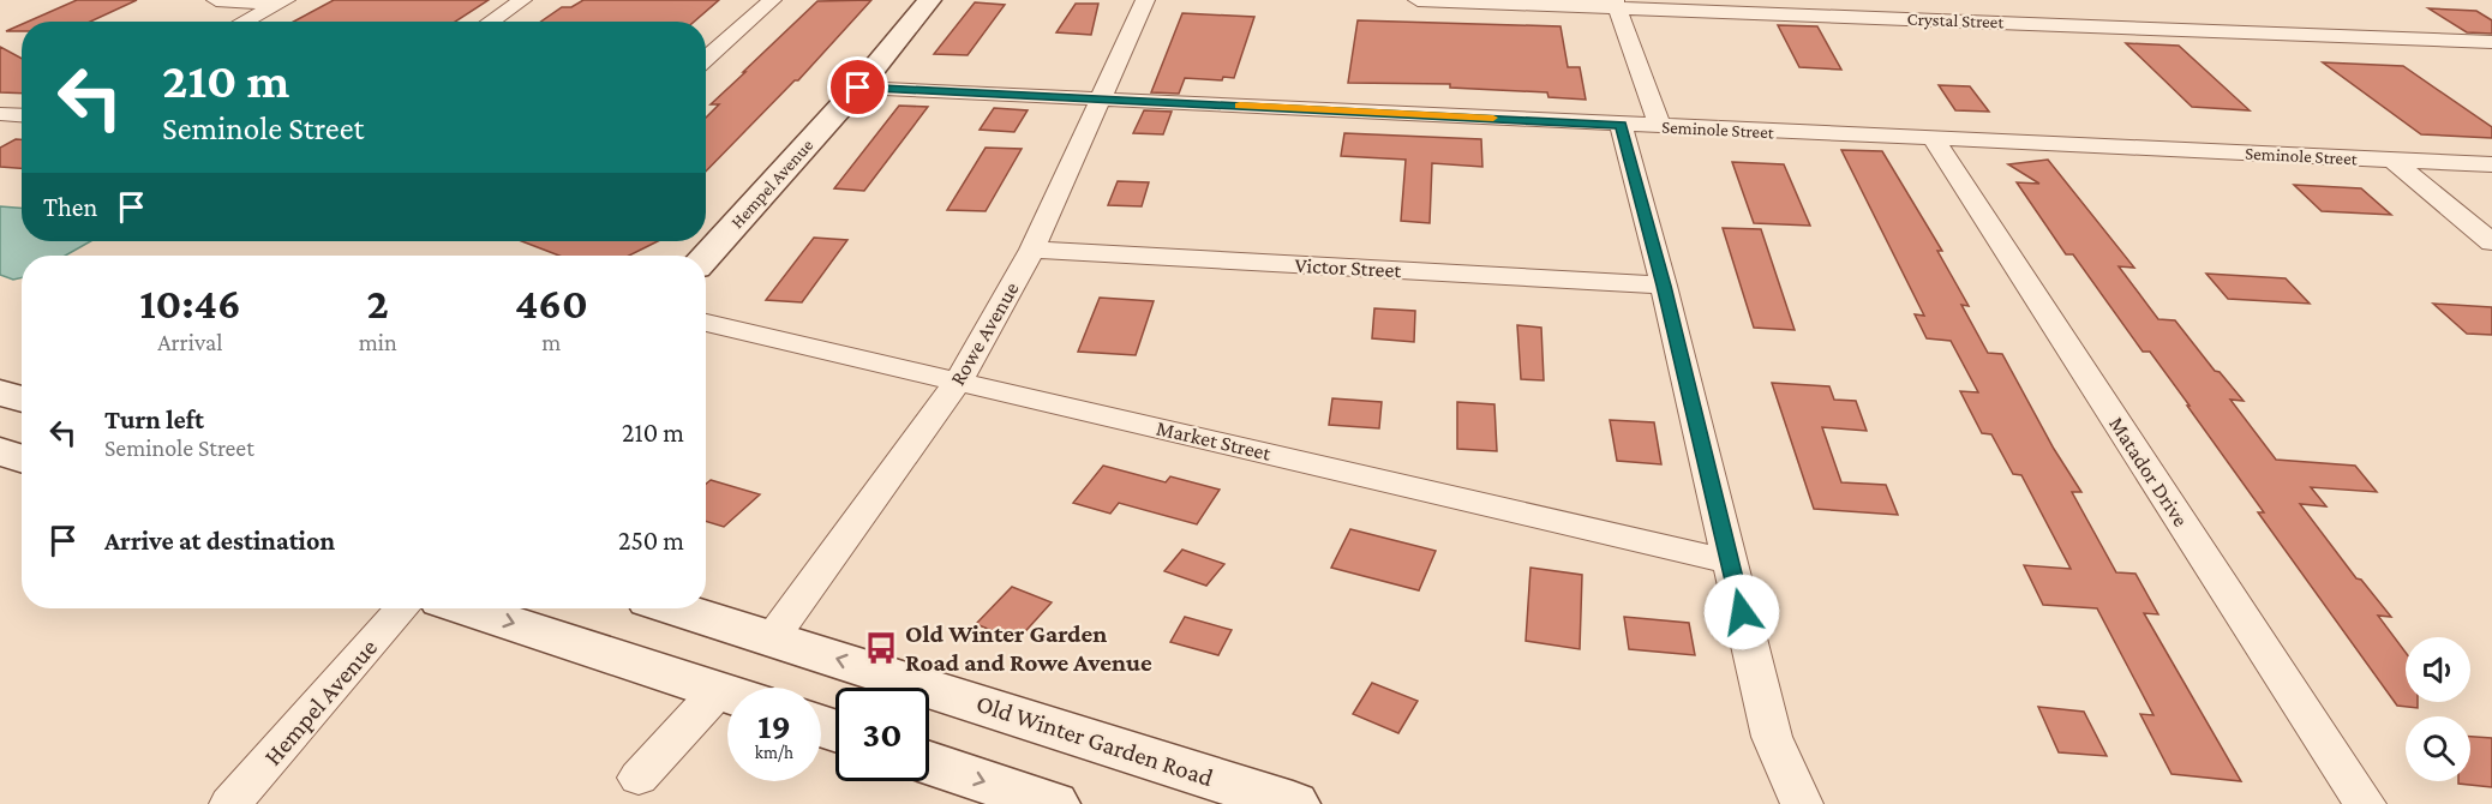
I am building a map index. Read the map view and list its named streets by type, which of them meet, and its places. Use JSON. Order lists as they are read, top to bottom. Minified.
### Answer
{"streets":{"main road":["Hempel Avenue","Old Winter Garden Road"],"street":["Crystal Street","Seminole Street","Victor Street","Rowe Avenue","Market Street","Matador Drive"]},"crossings":[["Seminole Street","Hempel Avenue"],["Seminole Street","Rowe Avenue"],["Seminole Street","Matador Drive"],["Victor Street","Rowe Avenue"],["Rowe Avenue","Market Street"],["Rowe Avenue","Old Winter Garden Road"]],"one_way":["Old Winter Garden Road"],"places":{"bus stop":["Old Winter Garden Road and Rowe Avenue"]},"page":{"turn":["210 m","Seminole Street"],"then":"Then","eta":["10:46","Arrival","2","min","460","m"],"list":[{"name":"Turn left","note":"Seminole Street","value":"210 m"},{"name":"Arrive at destination","value":"250 m"}],"speed":"19 km/h","limit":"30"}}
